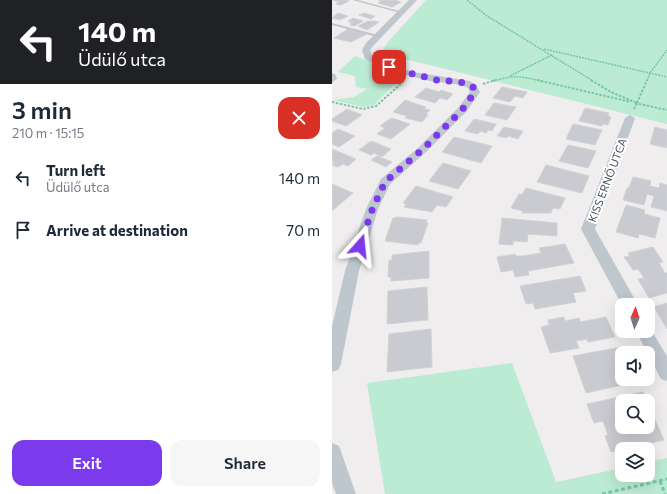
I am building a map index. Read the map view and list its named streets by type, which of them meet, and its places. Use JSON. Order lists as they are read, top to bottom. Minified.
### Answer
{"streets":{"street":["KISS ERNŐ UTCA"]},"north":"top","page":{"turn":["140 m","Üdülő utca"],"heading":["3 min","210 m · 15:15"],"list":[{"name":"Turn left","note":"Üdülő utca","value":"140 m"},{"name":"Arrive at destination","value":"70 m"}],"buttons":["Exit","Share"]}}
